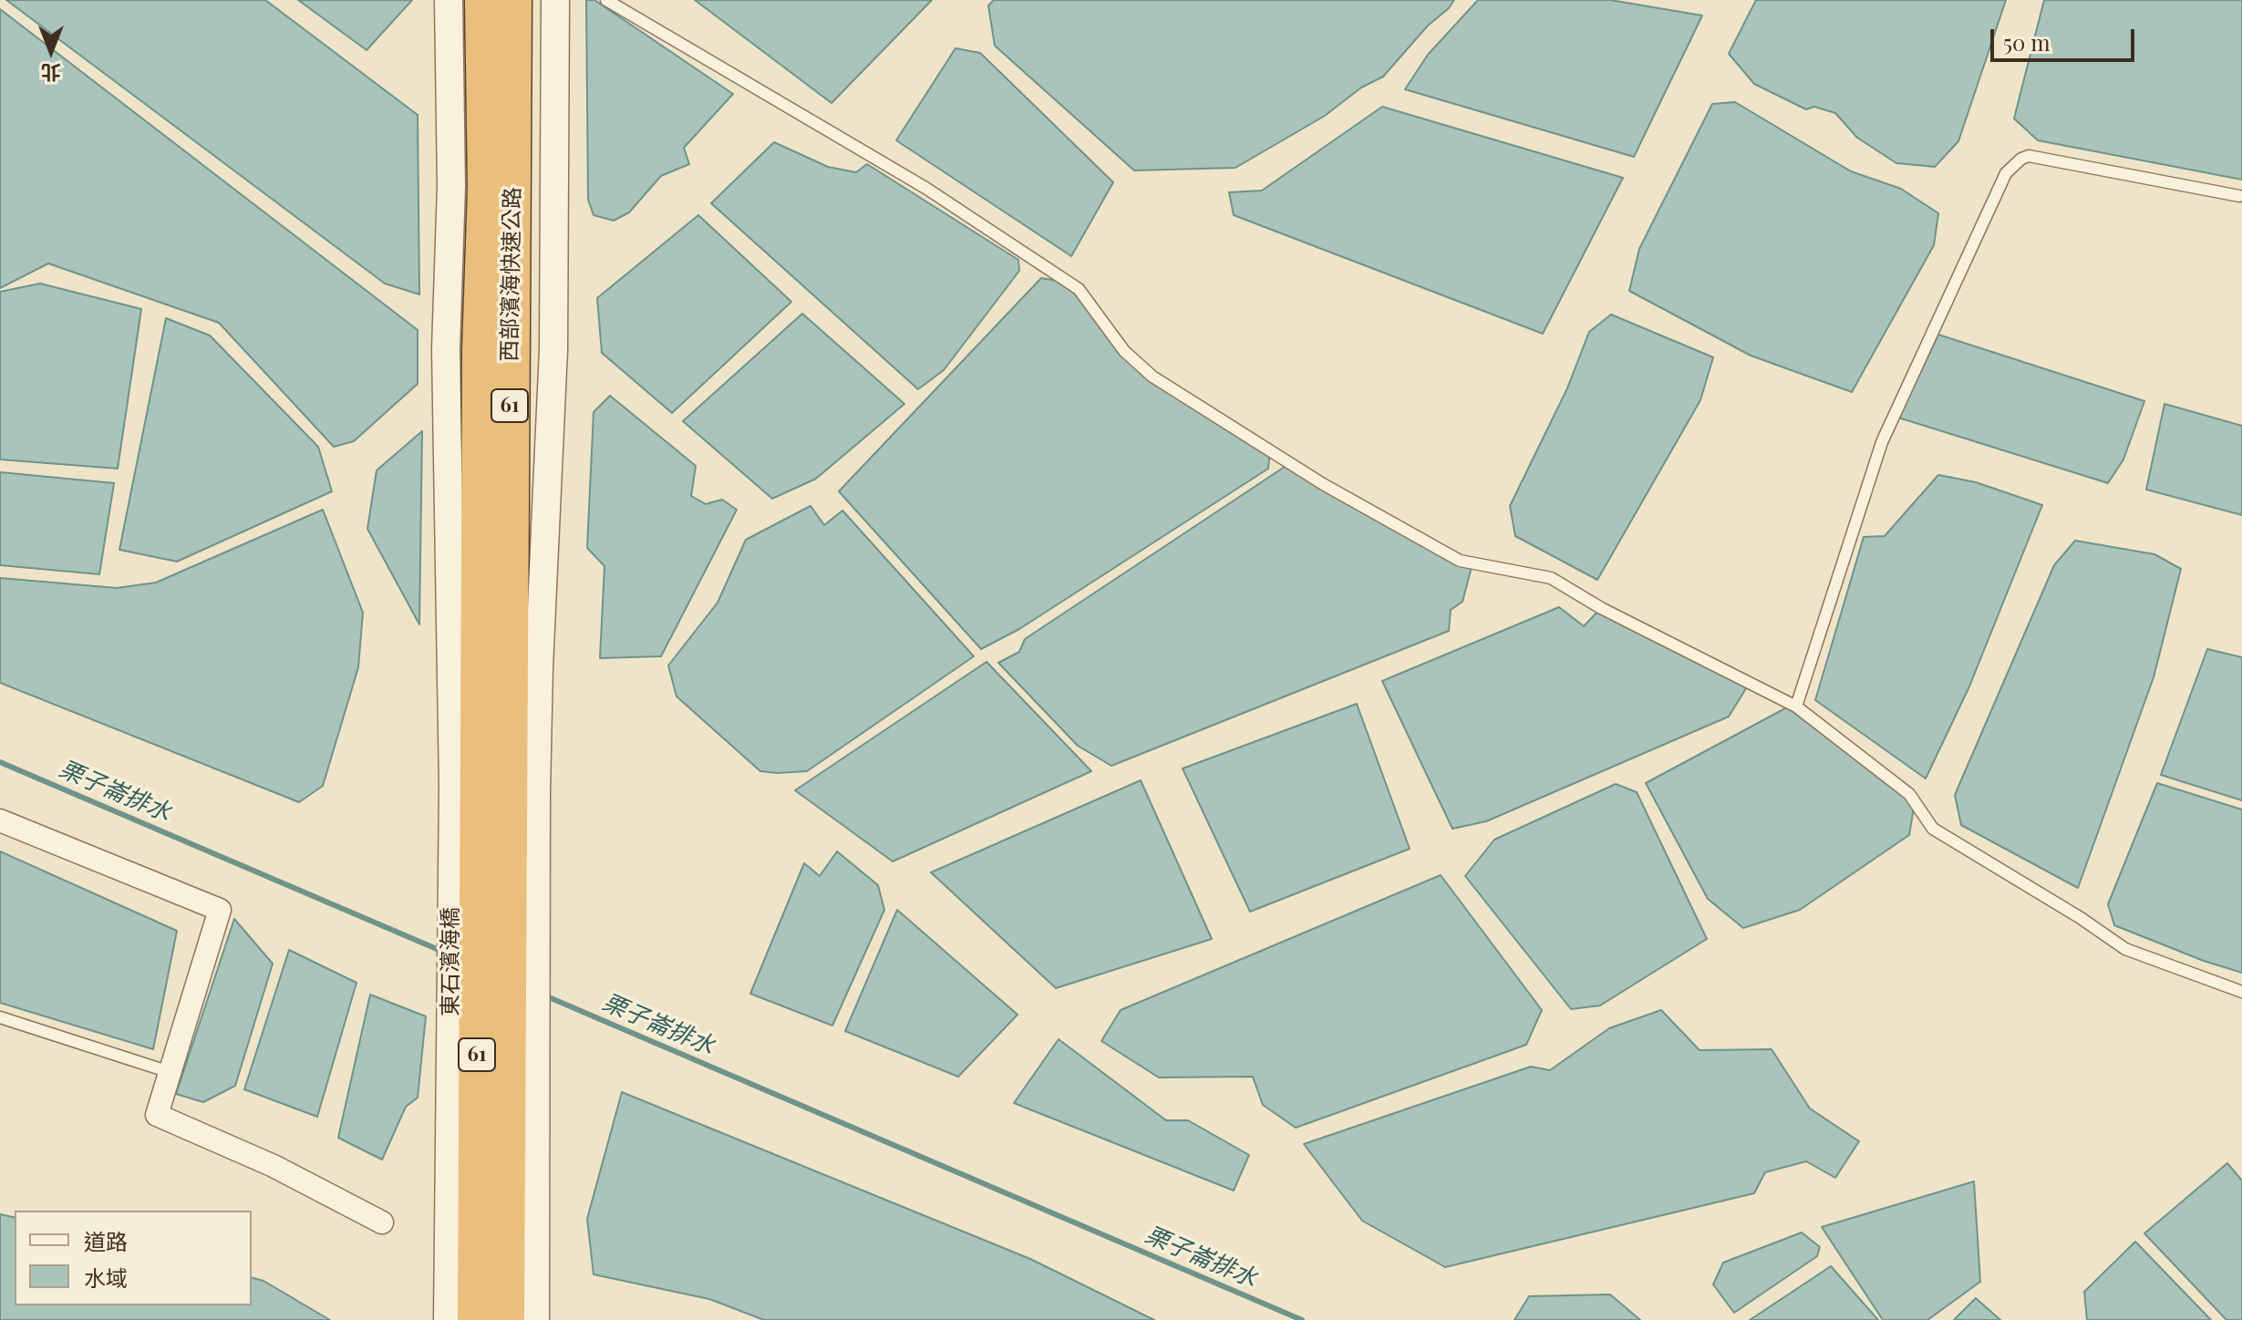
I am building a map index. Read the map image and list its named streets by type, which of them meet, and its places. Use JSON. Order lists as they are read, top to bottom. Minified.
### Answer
{"streets":{"highway":["西部濱海快速公路","61","東石濱海橋"]},"crossings":[["西部濱海快速公路","61"],["西部濱海快速公路","東石濱海橋"]],"water":["栗子崙排水"],"legend":["道路","水域"],"scale_bar":"50 m","north":"bottom"}
